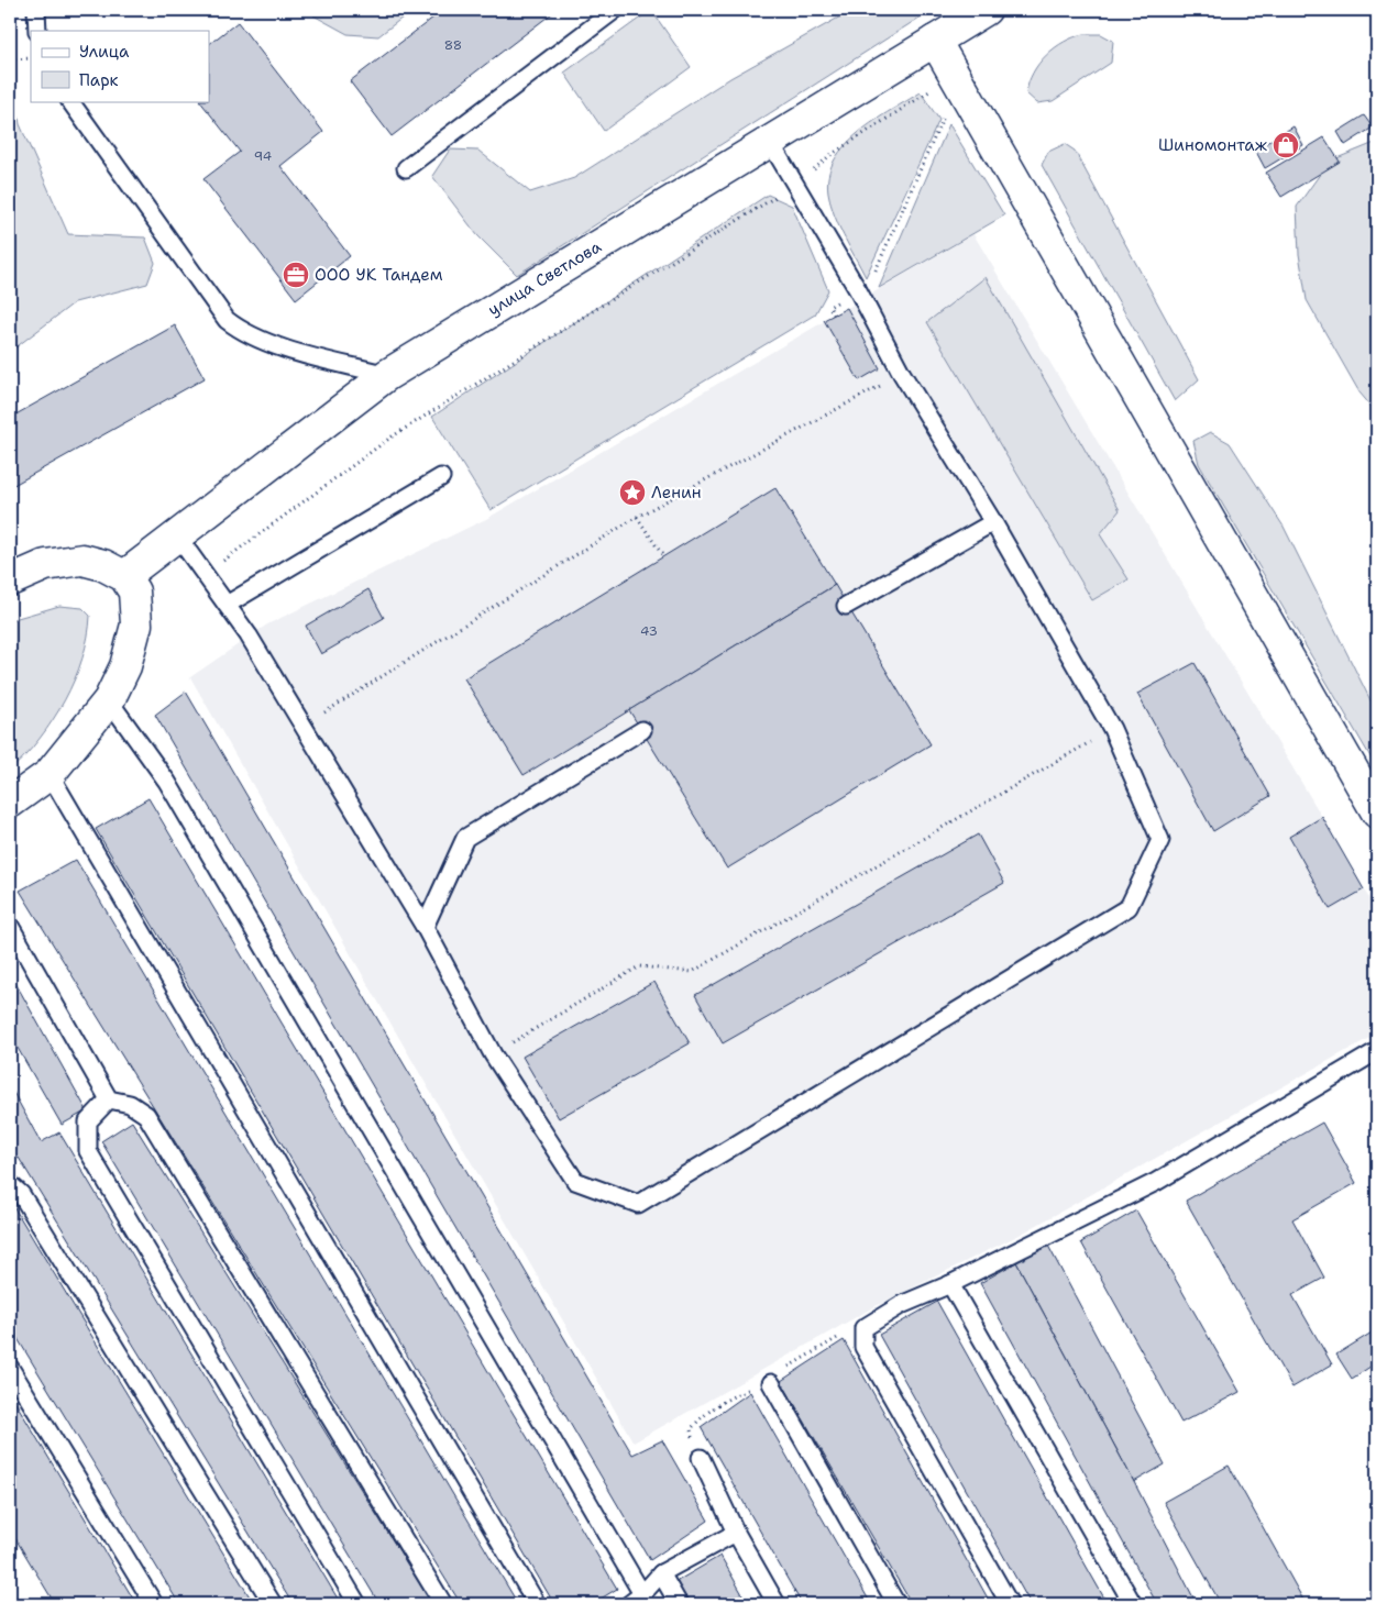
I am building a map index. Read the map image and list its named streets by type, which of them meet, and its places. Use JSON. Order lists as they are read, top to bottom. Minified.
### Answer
{"streets":{"street":["улица Светлова"]},"places":{"shop":["Шиномонтаж"],"office":["ООО УК Тандем"],"place":["Ленин"]},"house_numbers":["88","94","43"],"legend":["Улица","Парк"]}
